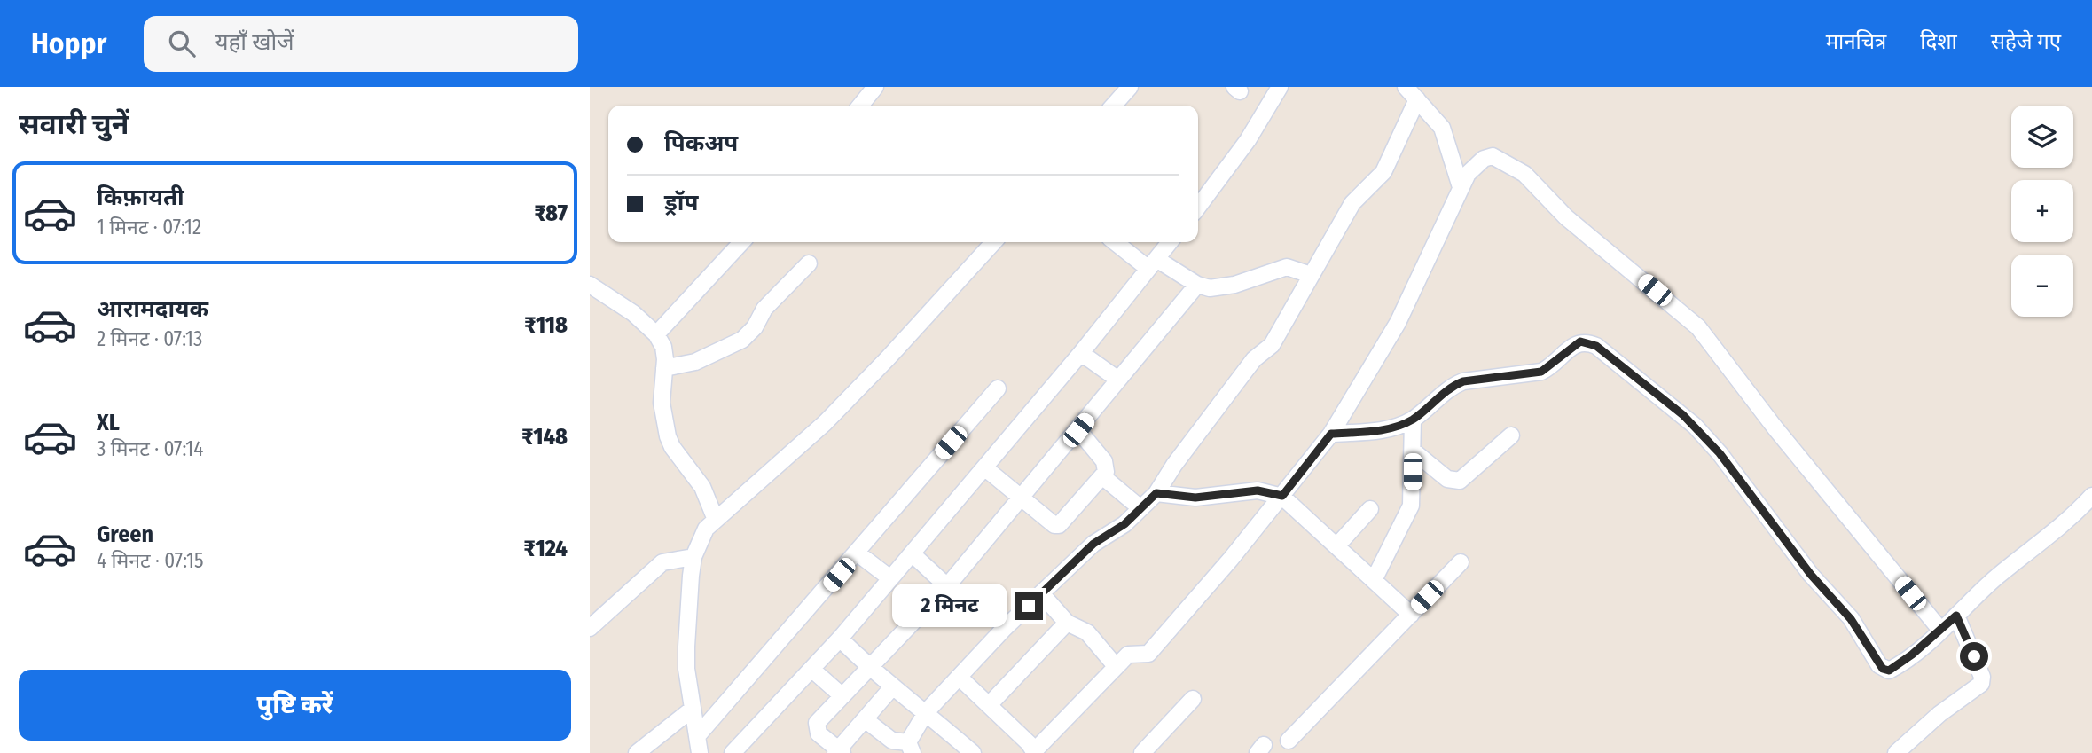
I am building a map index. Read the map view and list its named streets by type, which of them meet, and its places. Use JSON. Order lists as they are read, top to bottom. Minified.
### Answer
{"page":{"header":"Hoppr","search":"यहाँ खोजें","nav":["मानचित्र","दिशा","सहेजे गए"],"heading":"सवारी चुनें","map_buttons":["+","−"],"banner":["पिकअप","ड्रॉप"],"list":[{"name":"किफ़ायती","note":"1 मिनट · 07:12","value":"₹87"},{"name":"आरामदायक","note":"2 मिनट · 07:13","value":"₹118"},{"name":"XL","note":"3 मिनट · 07:14","value":"₹148"},{"name":"Green","note":"4 मिनट · 07:15","value":"₹124"}],"bubble":"2 मिनट","buttons":"पुष्टि करें"}}
